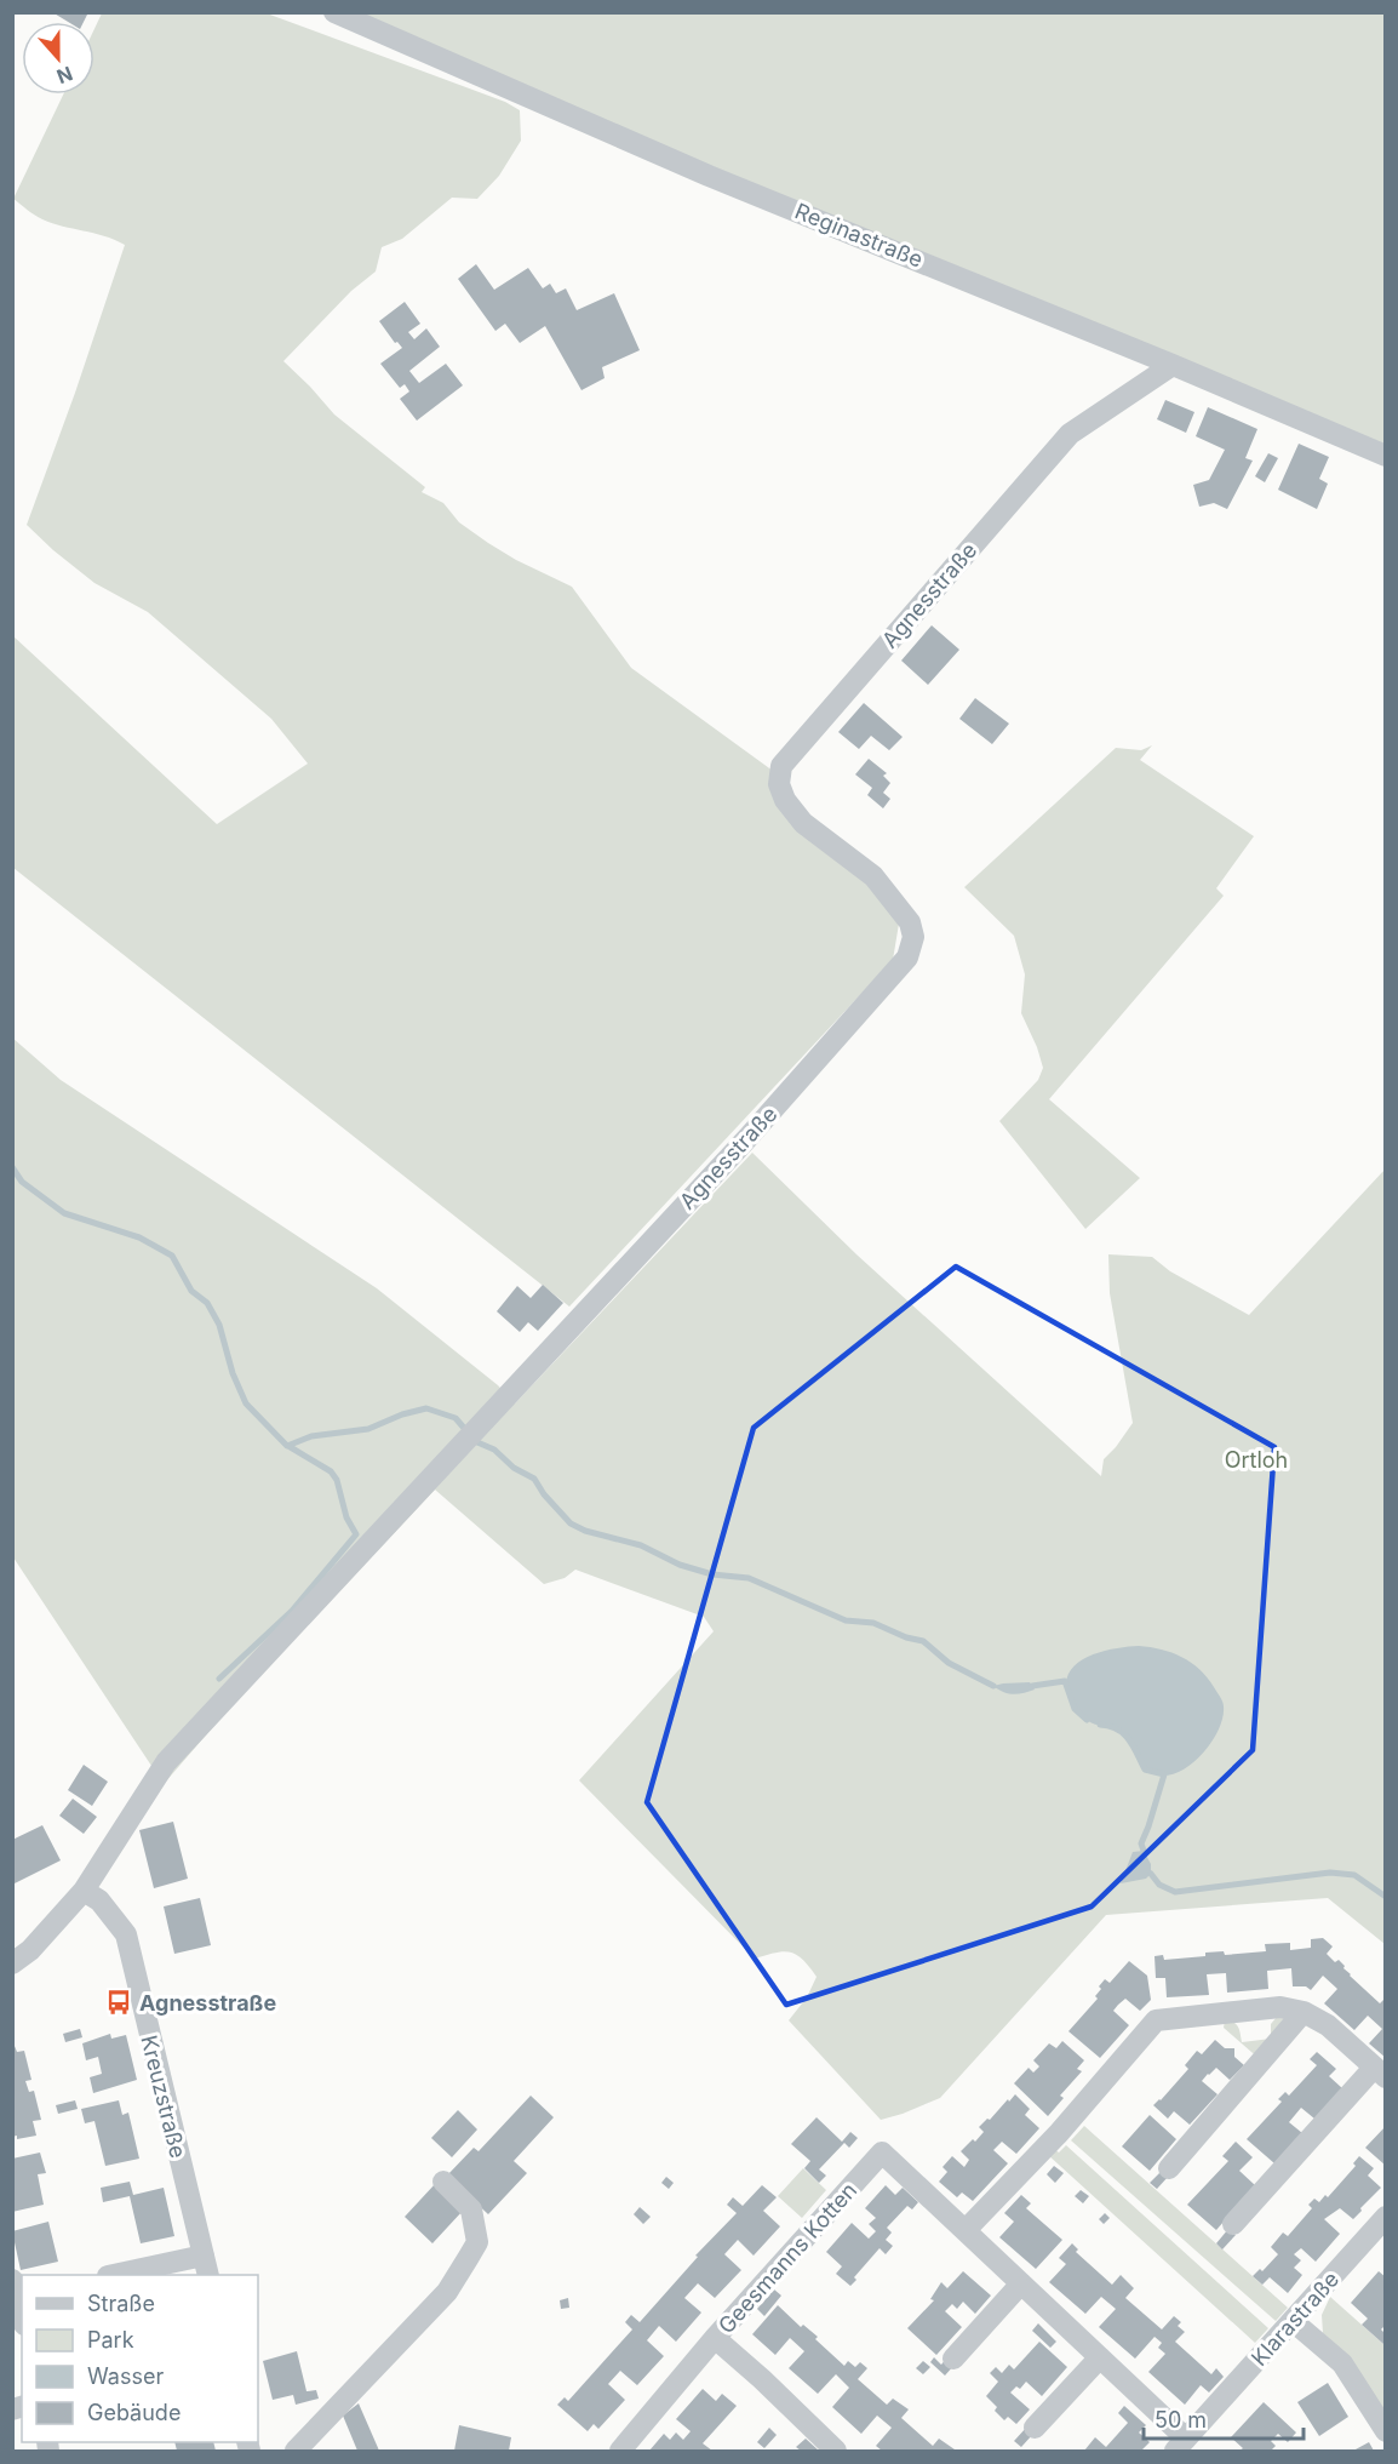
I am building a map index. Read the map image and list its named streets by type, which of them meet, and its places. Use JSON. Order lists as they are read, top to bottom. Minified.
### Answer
{"streets":{"street":["Reginastraße","Agnesstraße","Kreuzstraße","Geesmanns Kotten","Klarastraße"]},"crossings":[["Reginastraße","Agnesstraße"],["Agnesstraße","Kreuzstraße"],["Geesmanns Kotten","Klarastraße"]],"parks":["Ortloh"],"places":{"bus stop":["Agnesstraße"]},"legend":["Straße","Park","Wasser","Gebäude"],"scale_bar":"50 m","north":"bottom"}
